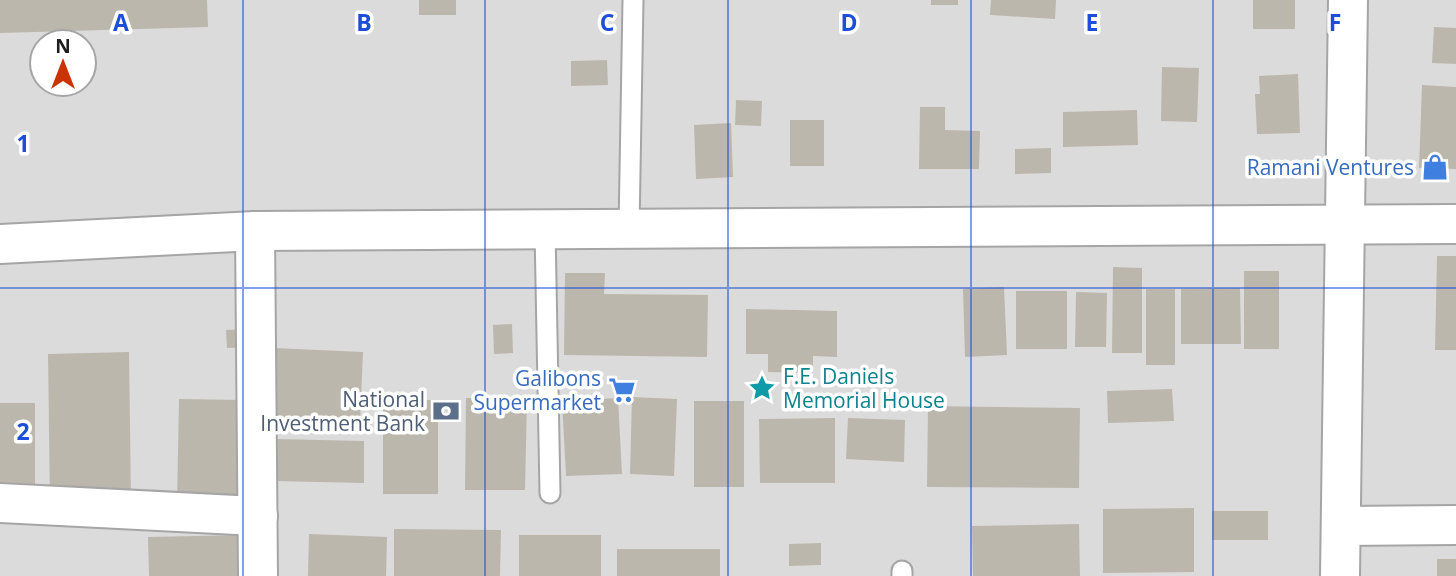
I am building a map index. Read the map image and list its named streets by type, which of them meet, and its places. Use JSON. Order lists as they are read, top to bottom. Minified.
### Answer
{"places":{"shop":["Ramani Ventures"],"place":["F.E. Daniels Memorial House"],"supermarket":["Galibons Supermarket"],"bank":["National Investment Bank"]},"north":"top","grid":{"columns":["A","B","C","D","E","F"],"rows":["1","2"]}}
